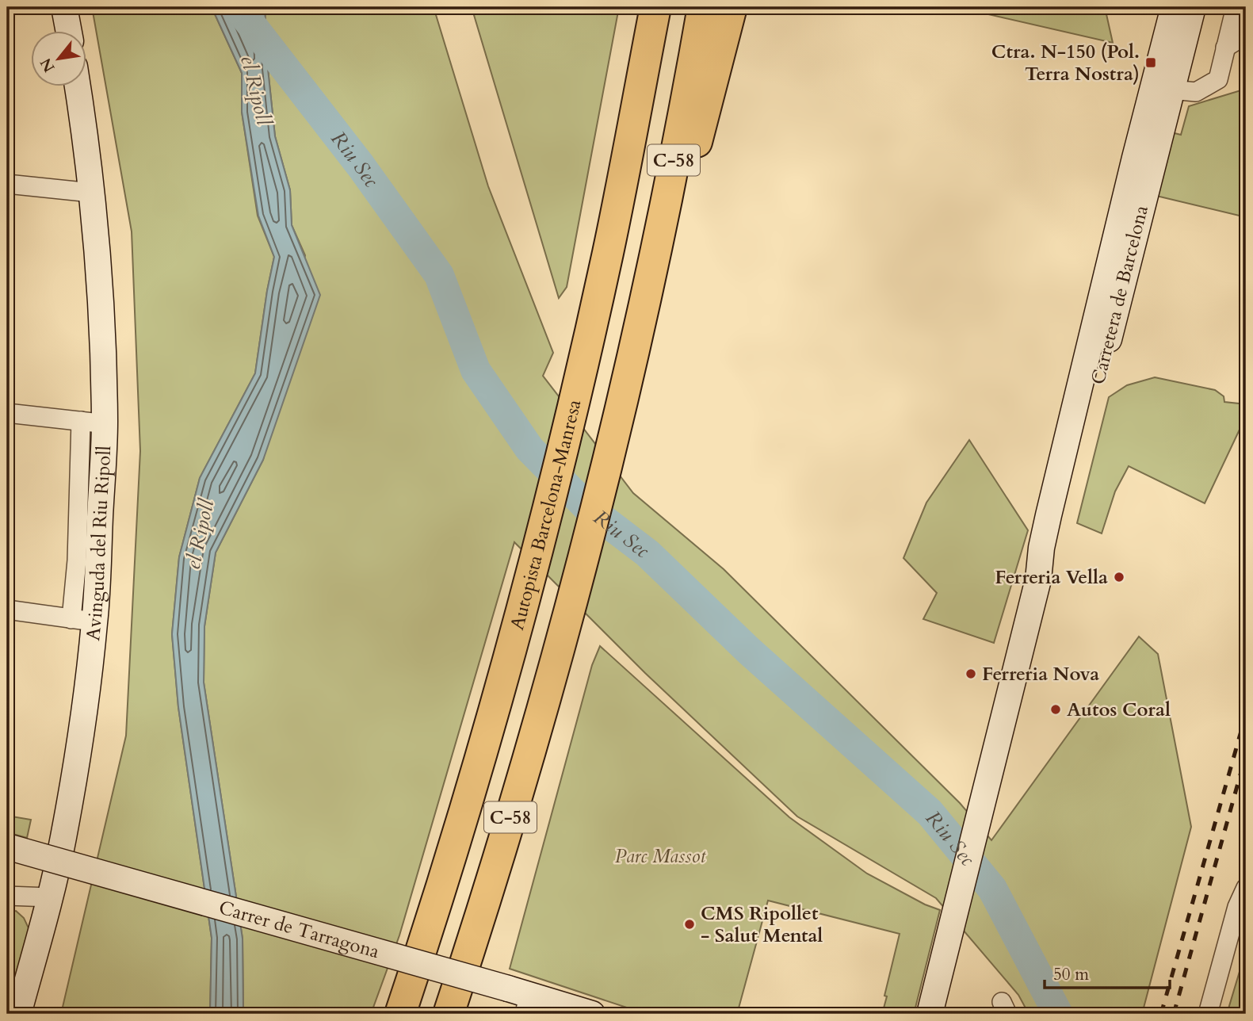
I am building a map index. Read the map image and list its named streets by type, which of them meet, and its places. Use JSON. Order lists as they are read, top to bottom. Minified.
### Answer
{"streets":{"highway":["C-58","Autopista Barcelona-Manresa"],"main road":["Carretera de Barcelona","Avinguda del Riu Ripoll","Carrer de Tarragona"]},"water":["el Ripoll","Riu Sec"],"parks":["Parc Massot"],"places":{"transit":["Ctra. N-150 (Pol. Terra Nostra)"],"other":["Ferreria Vella","Ferreria Nova","Autos Coral","CMS Ripollet - Salut Mental"]},"scale_bar":"50 m","north":"bottom left"}
